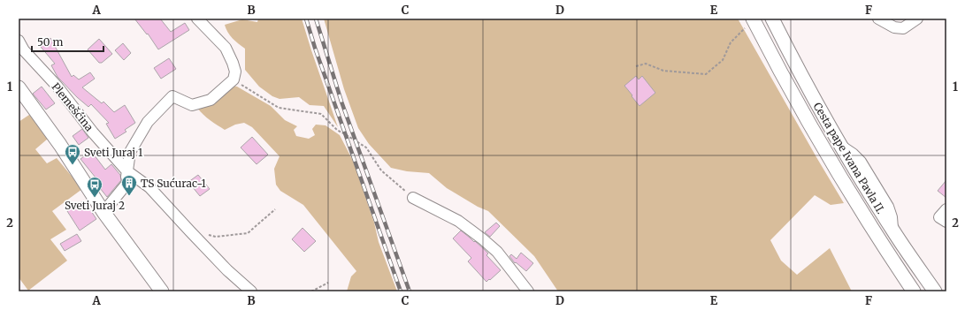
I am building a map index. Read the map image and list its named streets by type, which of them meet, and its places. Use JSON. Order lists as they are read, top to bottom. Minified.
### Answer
{"streets":{"main road":["Cesta pape Ivana Pavla II."],"street":["Plemešćina"]},"places":{"bus stop":["Sveti Juraj 1","Sveti Juraj 2"],"building":["TS Sućurac-1"]},"scale_bar":"50 m","grid":{"columns":["A","B","C","D","E","F"],"rows":["1","2"]}}
